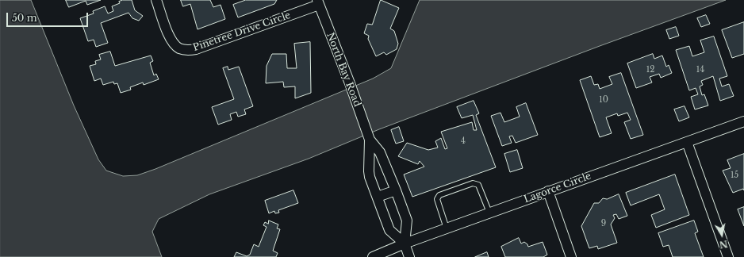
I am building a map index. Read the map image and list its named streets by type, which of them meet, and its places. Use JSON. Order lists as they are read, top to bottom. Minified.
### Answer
{"streets":{"street":["Pinetree Drive Circle","North Bay Road","Lagorce Circle"]},"crossings":[["Pinetree Drive Circle","North Bay Road"]],"house_numbers":["12","14","10","4","15","9"],"scale_bar":"50 m","north":"bottom"}
